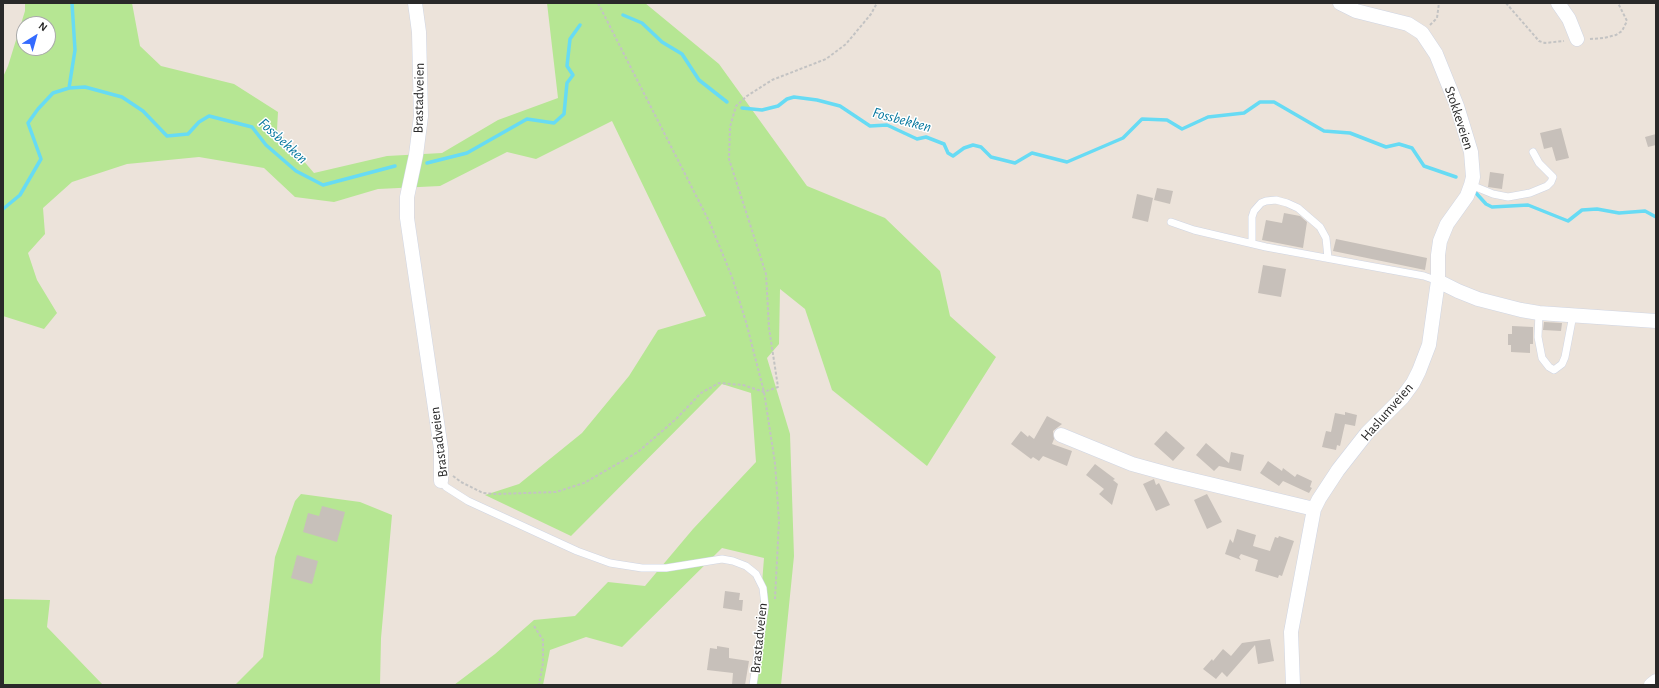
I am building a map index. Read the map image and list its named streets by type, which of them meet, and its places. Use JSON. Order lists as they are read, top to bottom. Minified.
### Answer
{"streets":{"street":["Brastadveien","Stokkeveien","Haslumveien"]},"crossings":[["Stokkeveien","Haslumveien"]],"water":["Fossbekken"],"north":"top right"}
